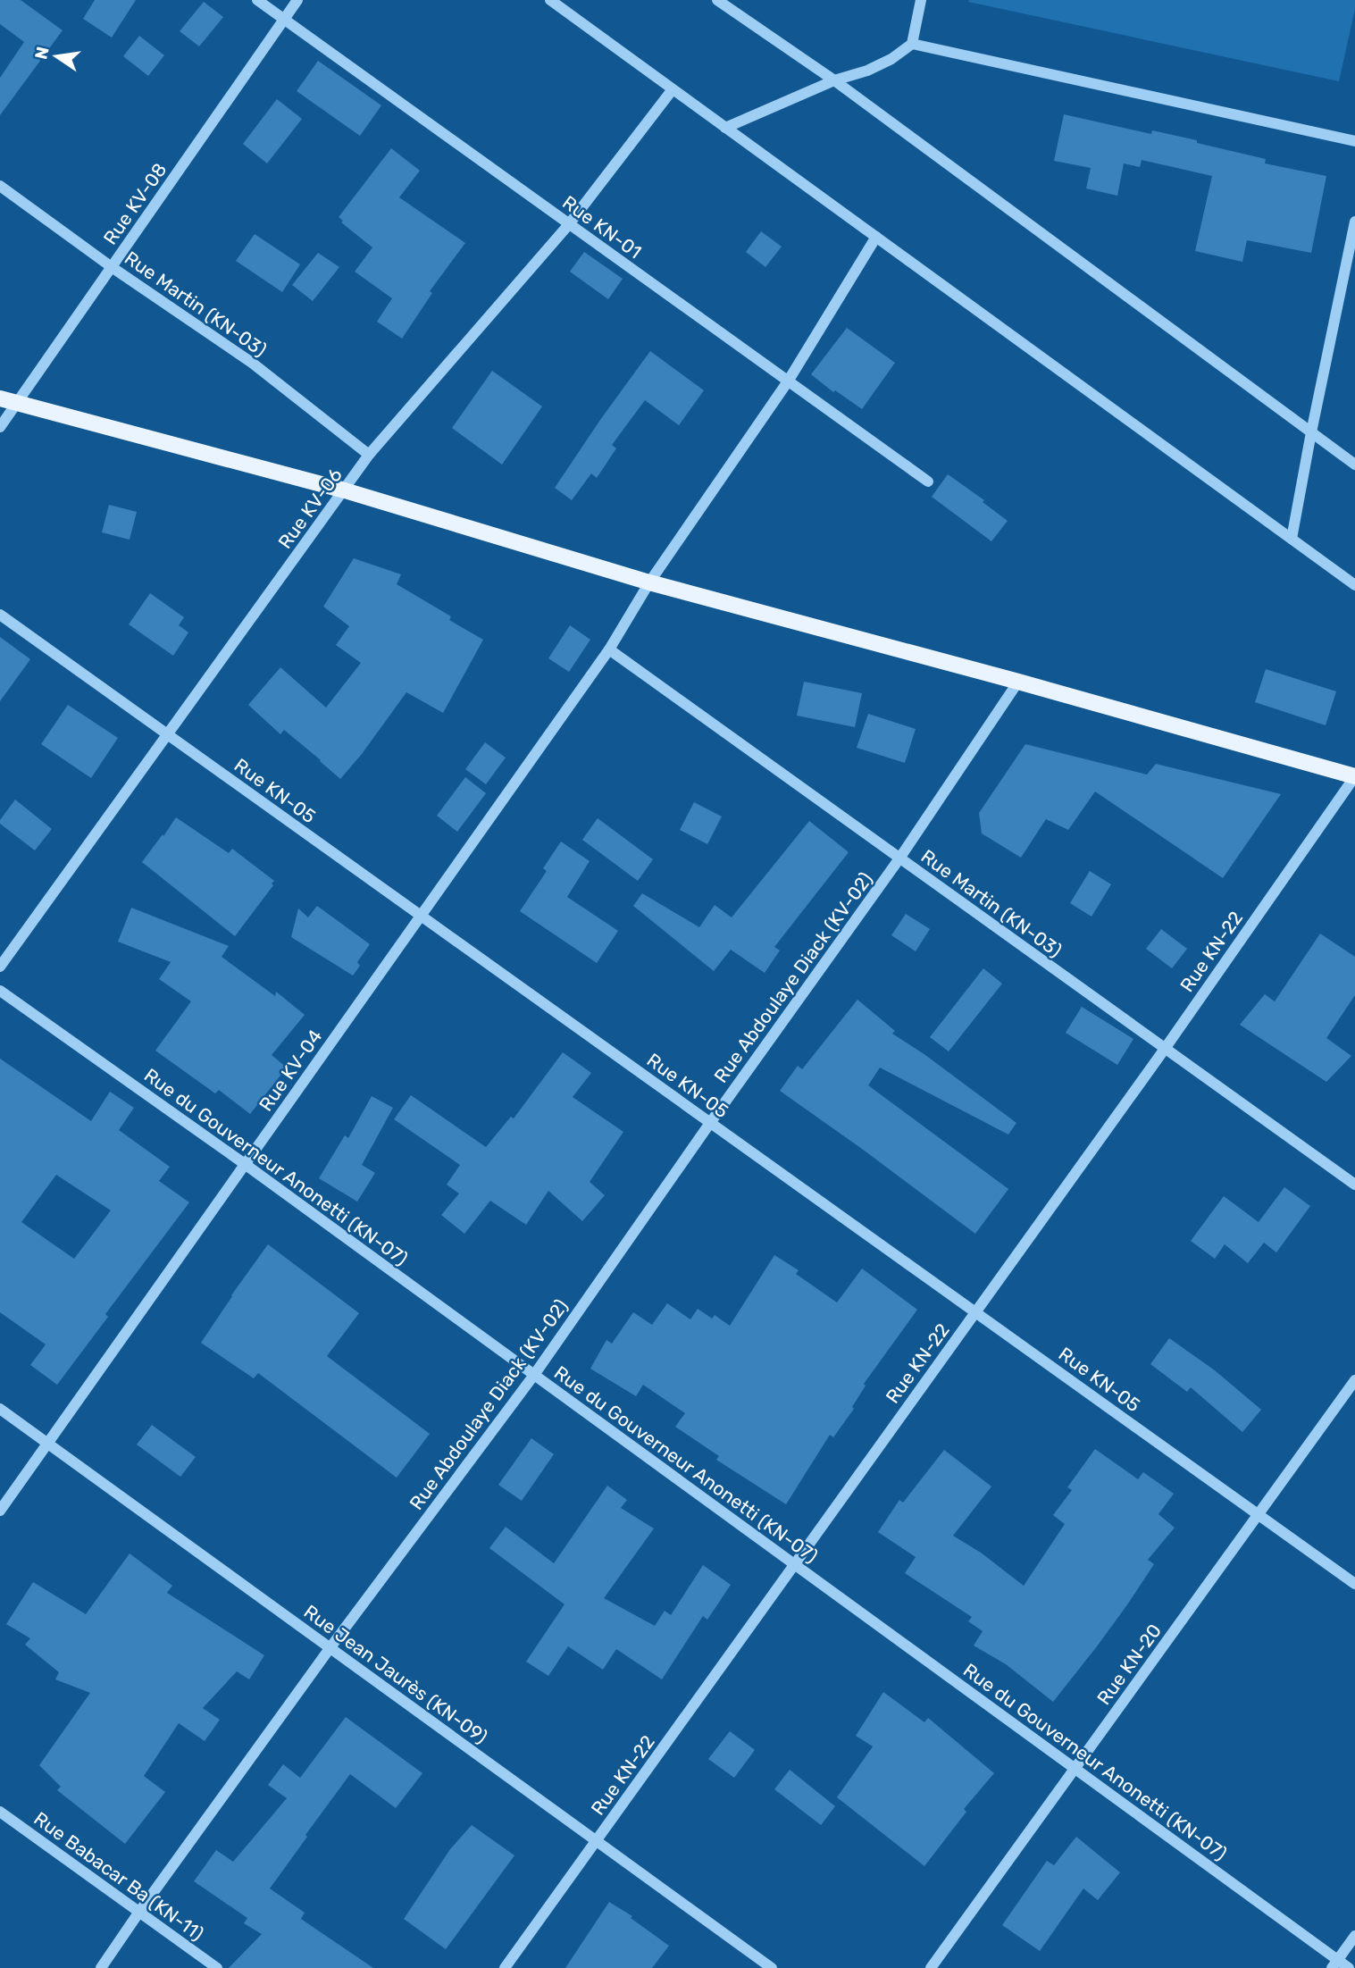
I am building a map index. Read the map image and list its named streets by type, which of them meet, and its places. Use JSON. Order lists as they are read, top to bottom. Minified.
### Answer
{"streets":{"street":["Rue KV-08","Rue KN-01","Rue Martin (KN-03)","Rue KV-06","Rue KN-05","Rue KN-22","Rue Abdoulaye Diack (KV-02)","Rue KV-04","Rue du Gouverneur Anonetti (KN-07)","Rue KN-20","Rue Jean Jaurès (KN-09)","Rue Babacar Ba (KN-11)"]},"crossings":[["Rue KV-08","Rue KN-01"],["Rue KV-08","Rue Martin (KN-03)"],["Rue KN-01","Rue KV-06"],["Rue KN-01","Rue KV-04"],["Rue Martin (KN-03)","Rue KV-06"],["Rue Martin (KN-03)","Rue KN-22"],["Rue Martin (KN-03)","Rue Abdoulaye Diack (KV-02)"],["Rue Martin (KN-03)","Rue KV-04"],["Rue KV-06","Rue KN-05"],["Rue KN-05","Rue KN-22"],["Rue KN-05","Rue Abdoulaye Diack (KV-02)"],["Rue KN-05","Rue KV-04"],["Rue KN-05","Rue KN-20"],["Rue KN-22","Rue du Gouverneur Anonetti (KN-07)"],["Rue KN-22","Rue Jean Jaurès (KN-09)"],["Rue Abdoulaye Diack (KV-02)","Rue du Gouverneur Anonetti (KN-07)"],["Rue Abdoulaye Diack (KV-02)","Rue Jean Jaurès (KN-09)"],["Rue Abdoulaye Diack (KV-02)","Rue Babacar Ba (KN-11)"],["Rue KV-04","Rue du Gouverneur Anonetti (KN-07)"],["Rue KV-04","Rue Jean Jaurès (KN-09)"],["Rue du Gouverneur Anonetti (KN-07)","Rue KN-20"]],"north":"left"}
